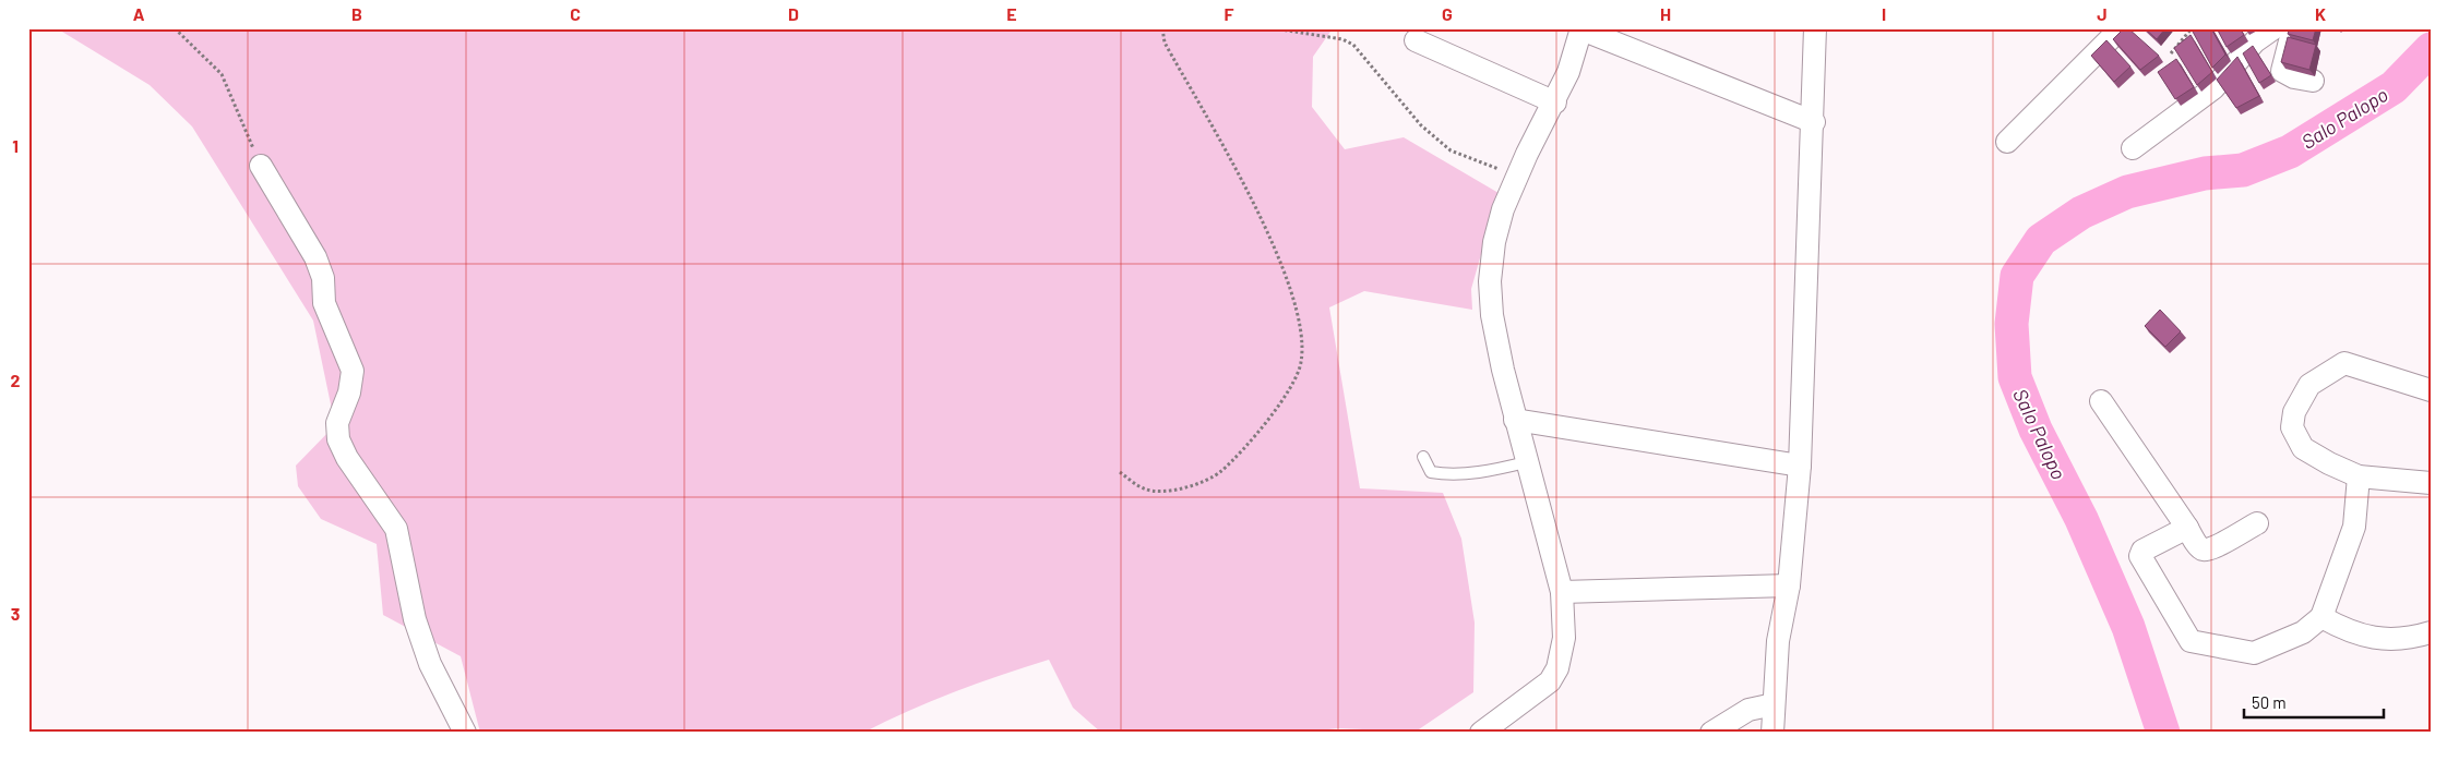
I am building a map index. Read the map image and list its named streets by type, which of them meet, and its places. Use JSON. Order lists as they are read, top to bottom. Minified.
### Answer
{"water":["Salo Palopo"],"scale_bar":"50 m","grid":{"columns":["A","B","C","D","E","F","G","H","I","J","K"],"rows":["1","2","3"]}}
